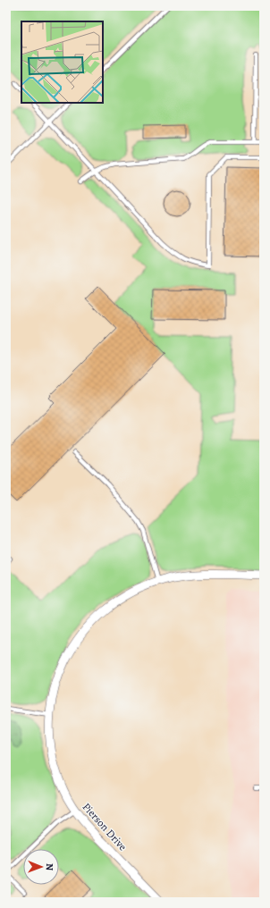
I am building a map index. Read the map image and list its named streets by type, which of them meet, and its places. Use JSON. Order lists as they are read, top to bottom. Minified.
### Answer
{"streets":{"street":["Pierson Drive"]},"north":"right"}
